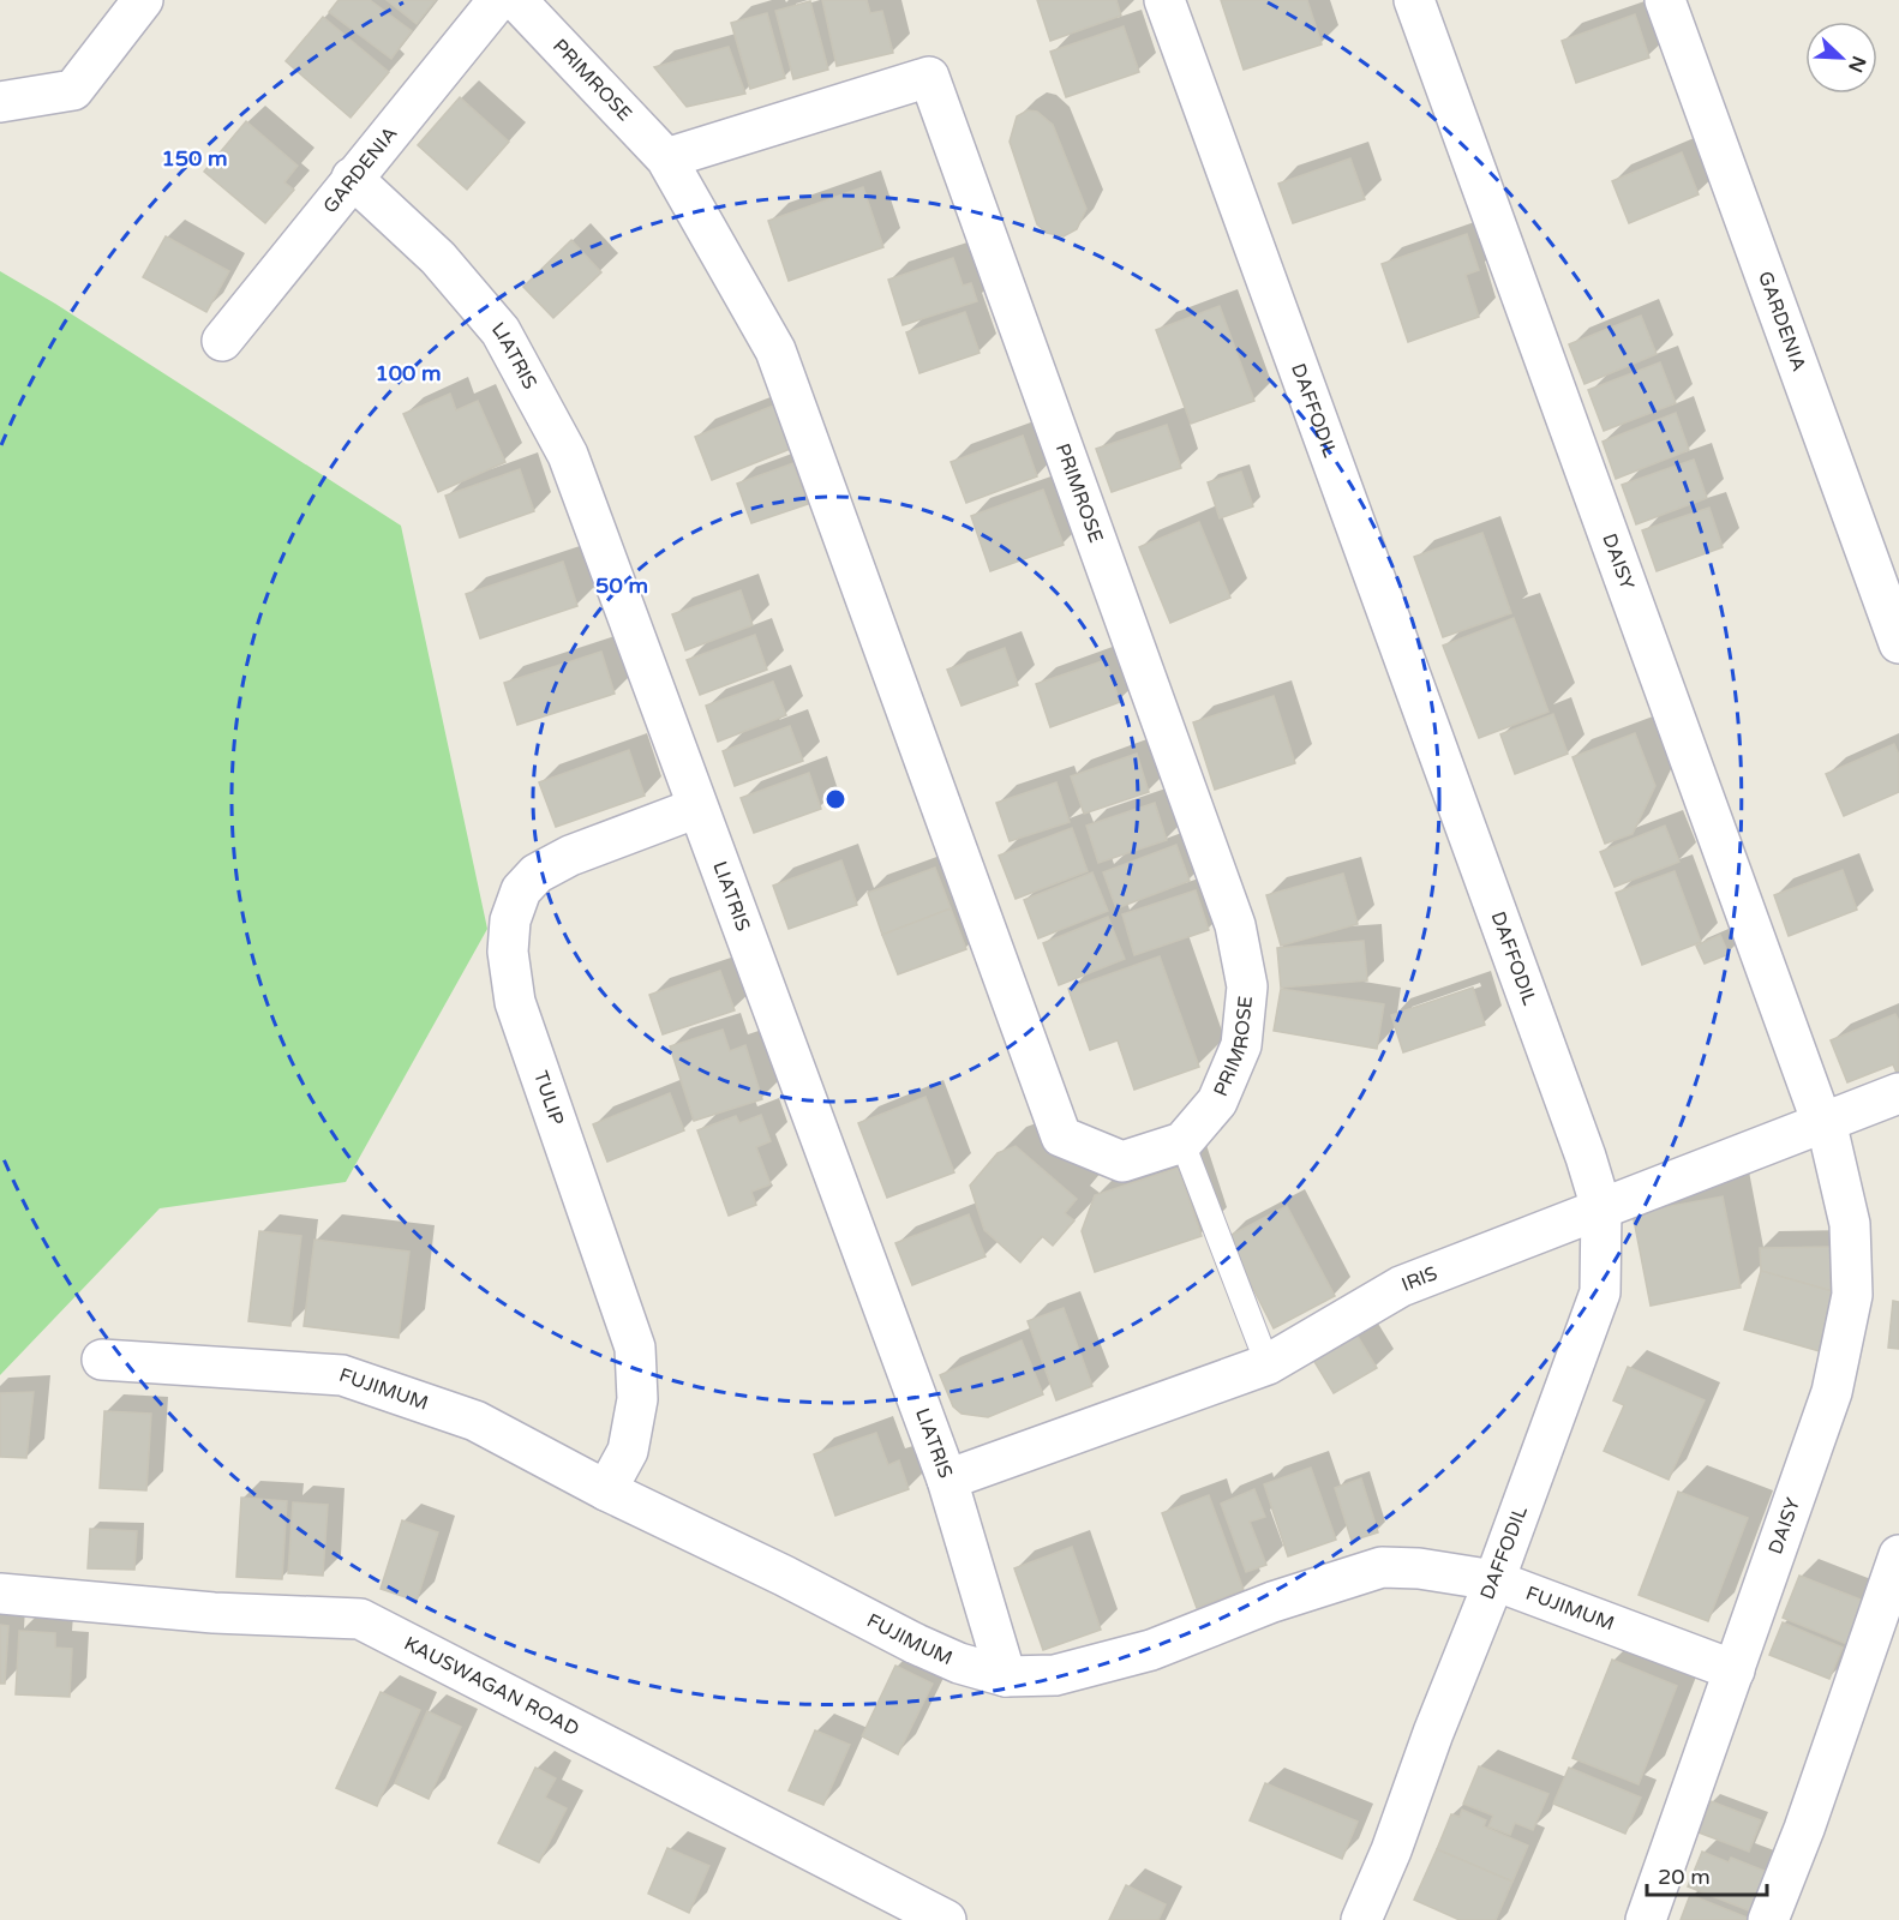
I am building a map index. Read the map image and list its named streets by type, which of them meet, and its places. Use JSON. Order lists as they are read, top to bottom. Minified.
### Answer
{"streets":{"street":["PRIMROSE","GARDENIA","LIATRIS","DAFFODIL","DAISY","TULIP","IRIS","FUJIMUM","KAUSWAGAN ROAD"]},"crossings":[["GARDENIA","LIATRIS"],["LIATRIS","TULIP"],["LIATRIS","IRIS"],["LIATRIS","FUJIMUM"],["DAFFODIL","IRIS"],["DAFFODIL","FUJIMUM"],["DAISY","IRIS"],["DAISY","FUJIMUM"],["TULIP","FUJIMUM"]],"scale_bar":"20 m","north":"bottom right","rings":["150 m","100 m","50 m"]}
